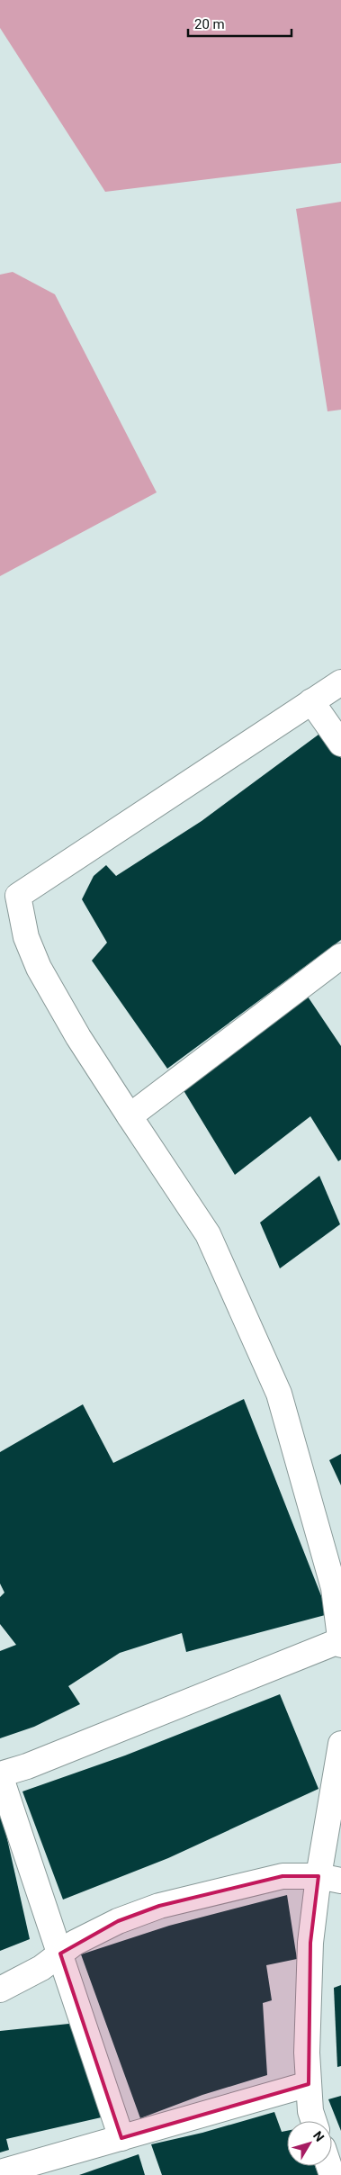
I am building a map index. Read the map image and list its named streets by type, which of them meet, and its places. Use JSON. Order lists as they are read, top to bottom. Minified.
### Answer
{"scale_bar":"20 m","north":"top right"}
